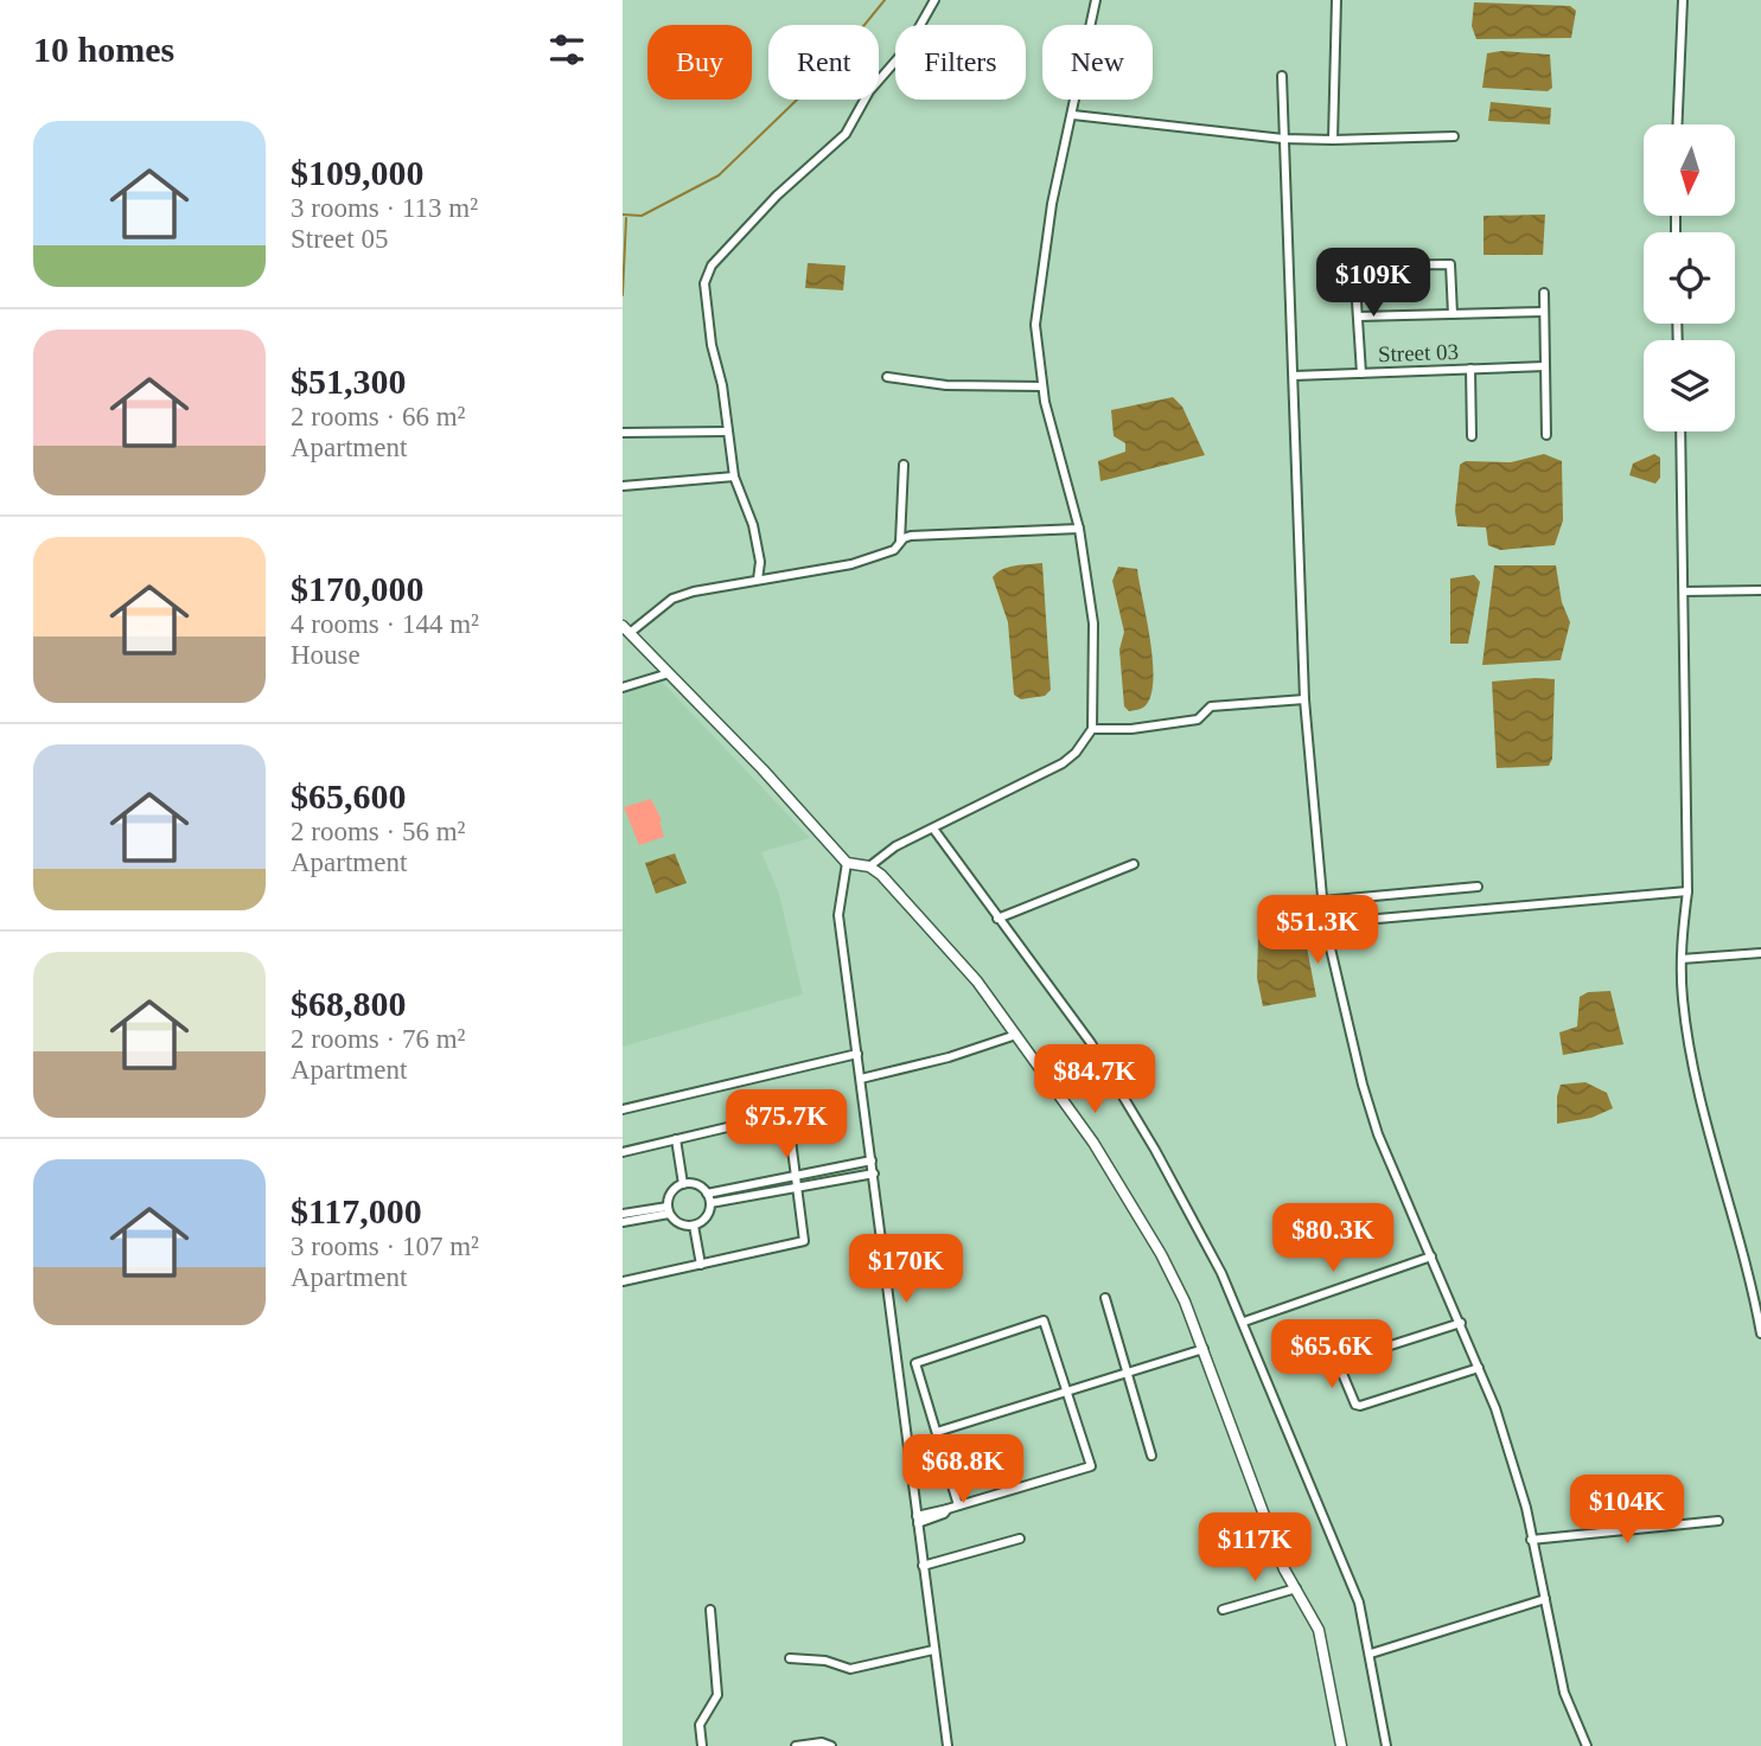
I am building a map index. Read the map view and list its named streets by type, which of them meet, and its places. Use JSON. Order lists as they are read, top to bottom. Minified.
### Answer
{"streets":{"street":["Street 03"]},"north":"bottom","page":{"heading":"10 homes","chip":["Buy","Rent","Filters","New"],"list":[{"name":"$109,000","note":"3 rooms · 113 m² · Street 05"},{"name":"$51,300","note":"2 rooms · 66 m² · Apartment"},{"name":"$170,000","note":"4 rooms · 144 m² · House"},{"name":"$65,600","note":"2 rooms · 56 m² · Apartment"},{"name":"$68,800","note":"2 rooms · 76 m² · Apartment"},{"name":"$117,000","note":"3 rooms · 107 m² · Apartment"}],"price":["$109K","$51.3K","$84.7K","$75.7K","$80.3K","$170K","$65.6K","$68.8K","$104K","$117K"]}}
